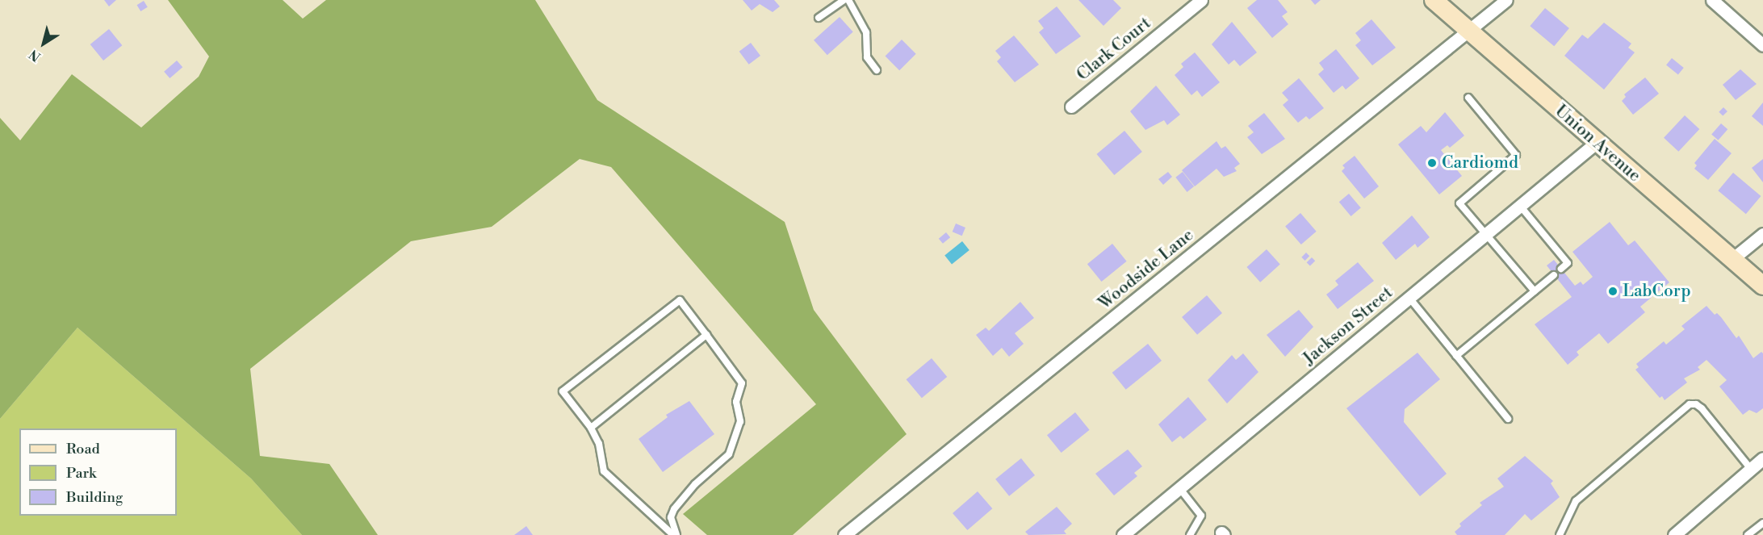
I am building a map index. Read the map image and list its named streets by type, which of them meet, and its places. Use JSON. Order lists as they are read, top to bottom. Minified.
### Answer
{"streets":{"street":["Clark Court","Union Avenue","Woodside Lane","Jackson Street"]},"crossings":[["Union Avenue","Woodside Lane"],["Union Avenue","Jackson Street"]],"places":["Cardiomd","LabCorp"],"legend":["Road","Park","Building"],"north":"bottom left"}
